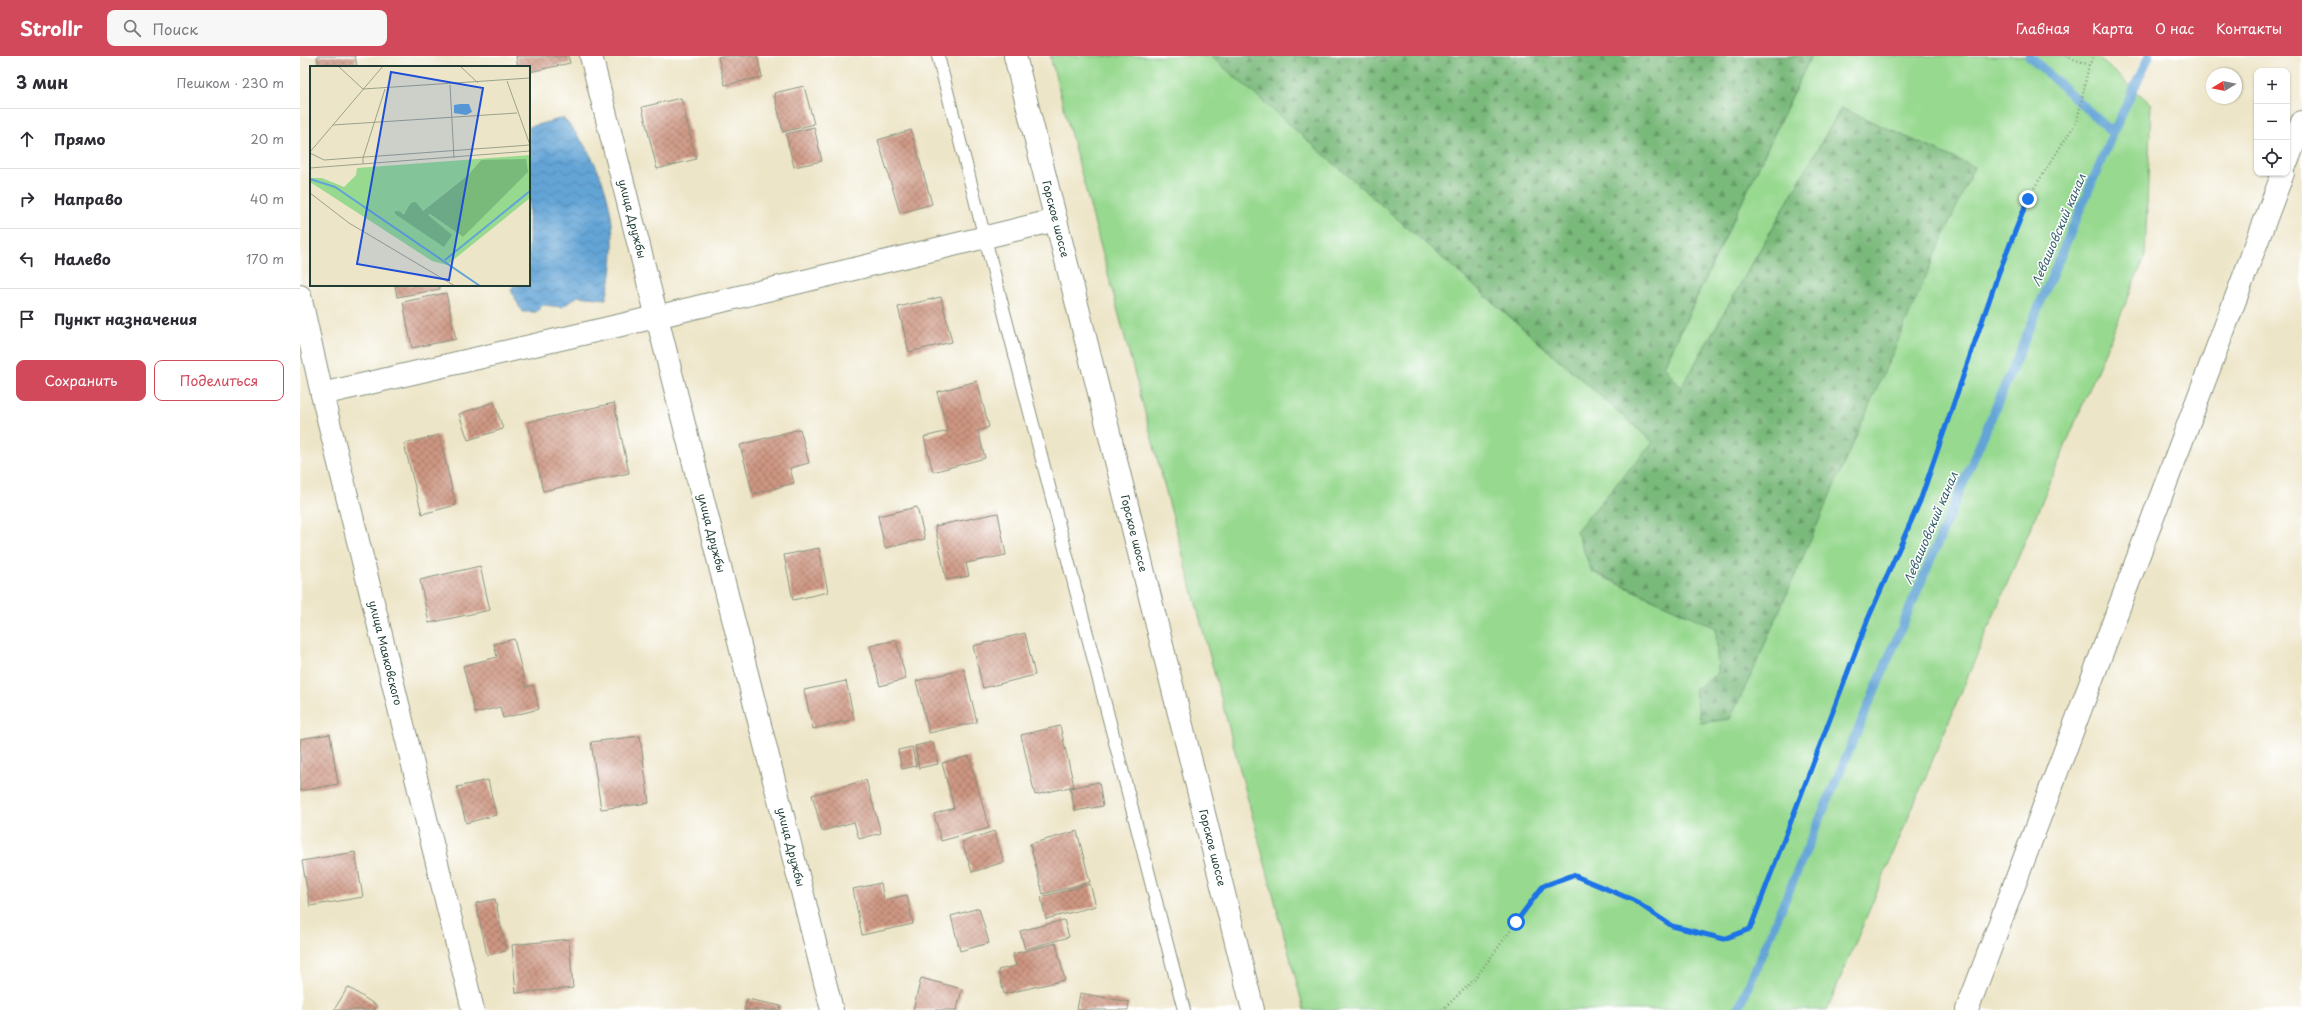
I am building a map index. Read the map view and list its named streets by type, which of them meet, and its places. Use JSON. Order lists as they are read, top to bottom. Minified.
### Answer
{"streets":{"street":["улица Дружбы","Горское шоссе","улица Маяковского"]},"water":["Левашовский канал"],"north":"left","page":{"header":"Strollr","search":"Поиск","nav":["Главная","Карта","О нас","Контакты"],"heading":["3 мин","Пешком · 230 m"],"map_buttons":["+","−"],"list":[["Прямо","20 m"],["Направо","40 m"],["Налево","170 m"],"Пункт назначения"],"buttons":["Сохранить","Поделиться"]}}
